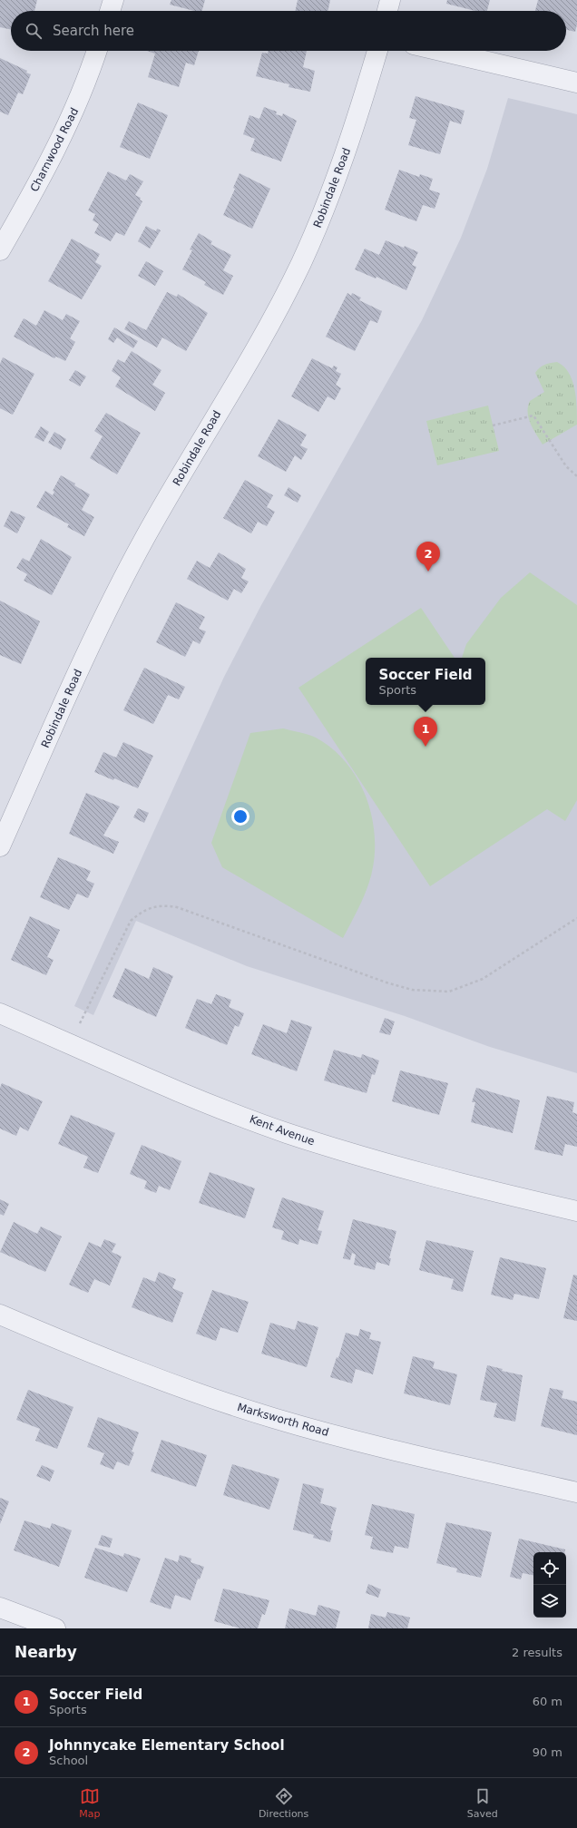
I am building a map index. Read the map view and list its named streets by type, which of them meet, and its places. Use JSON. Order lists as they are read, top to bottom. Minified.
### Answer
{"streets":{"street":["Charnwood Road","Robindale Road","Kent Avenue","Marksworth Road"]},"page":{"search":"Search here","pins":["2","1"],"popup":["Soccer Field","Sports"],"heading":["Nearby","2 results"],"list":[{"mark":"1","name":"Soccer Field","note":"Sports","value":"60 m"},{"mark":"2","name":"Johnnycake Elementary School","note":"School","value":"90 m"}],"nav":["Map","Directions","Saved"]}}
